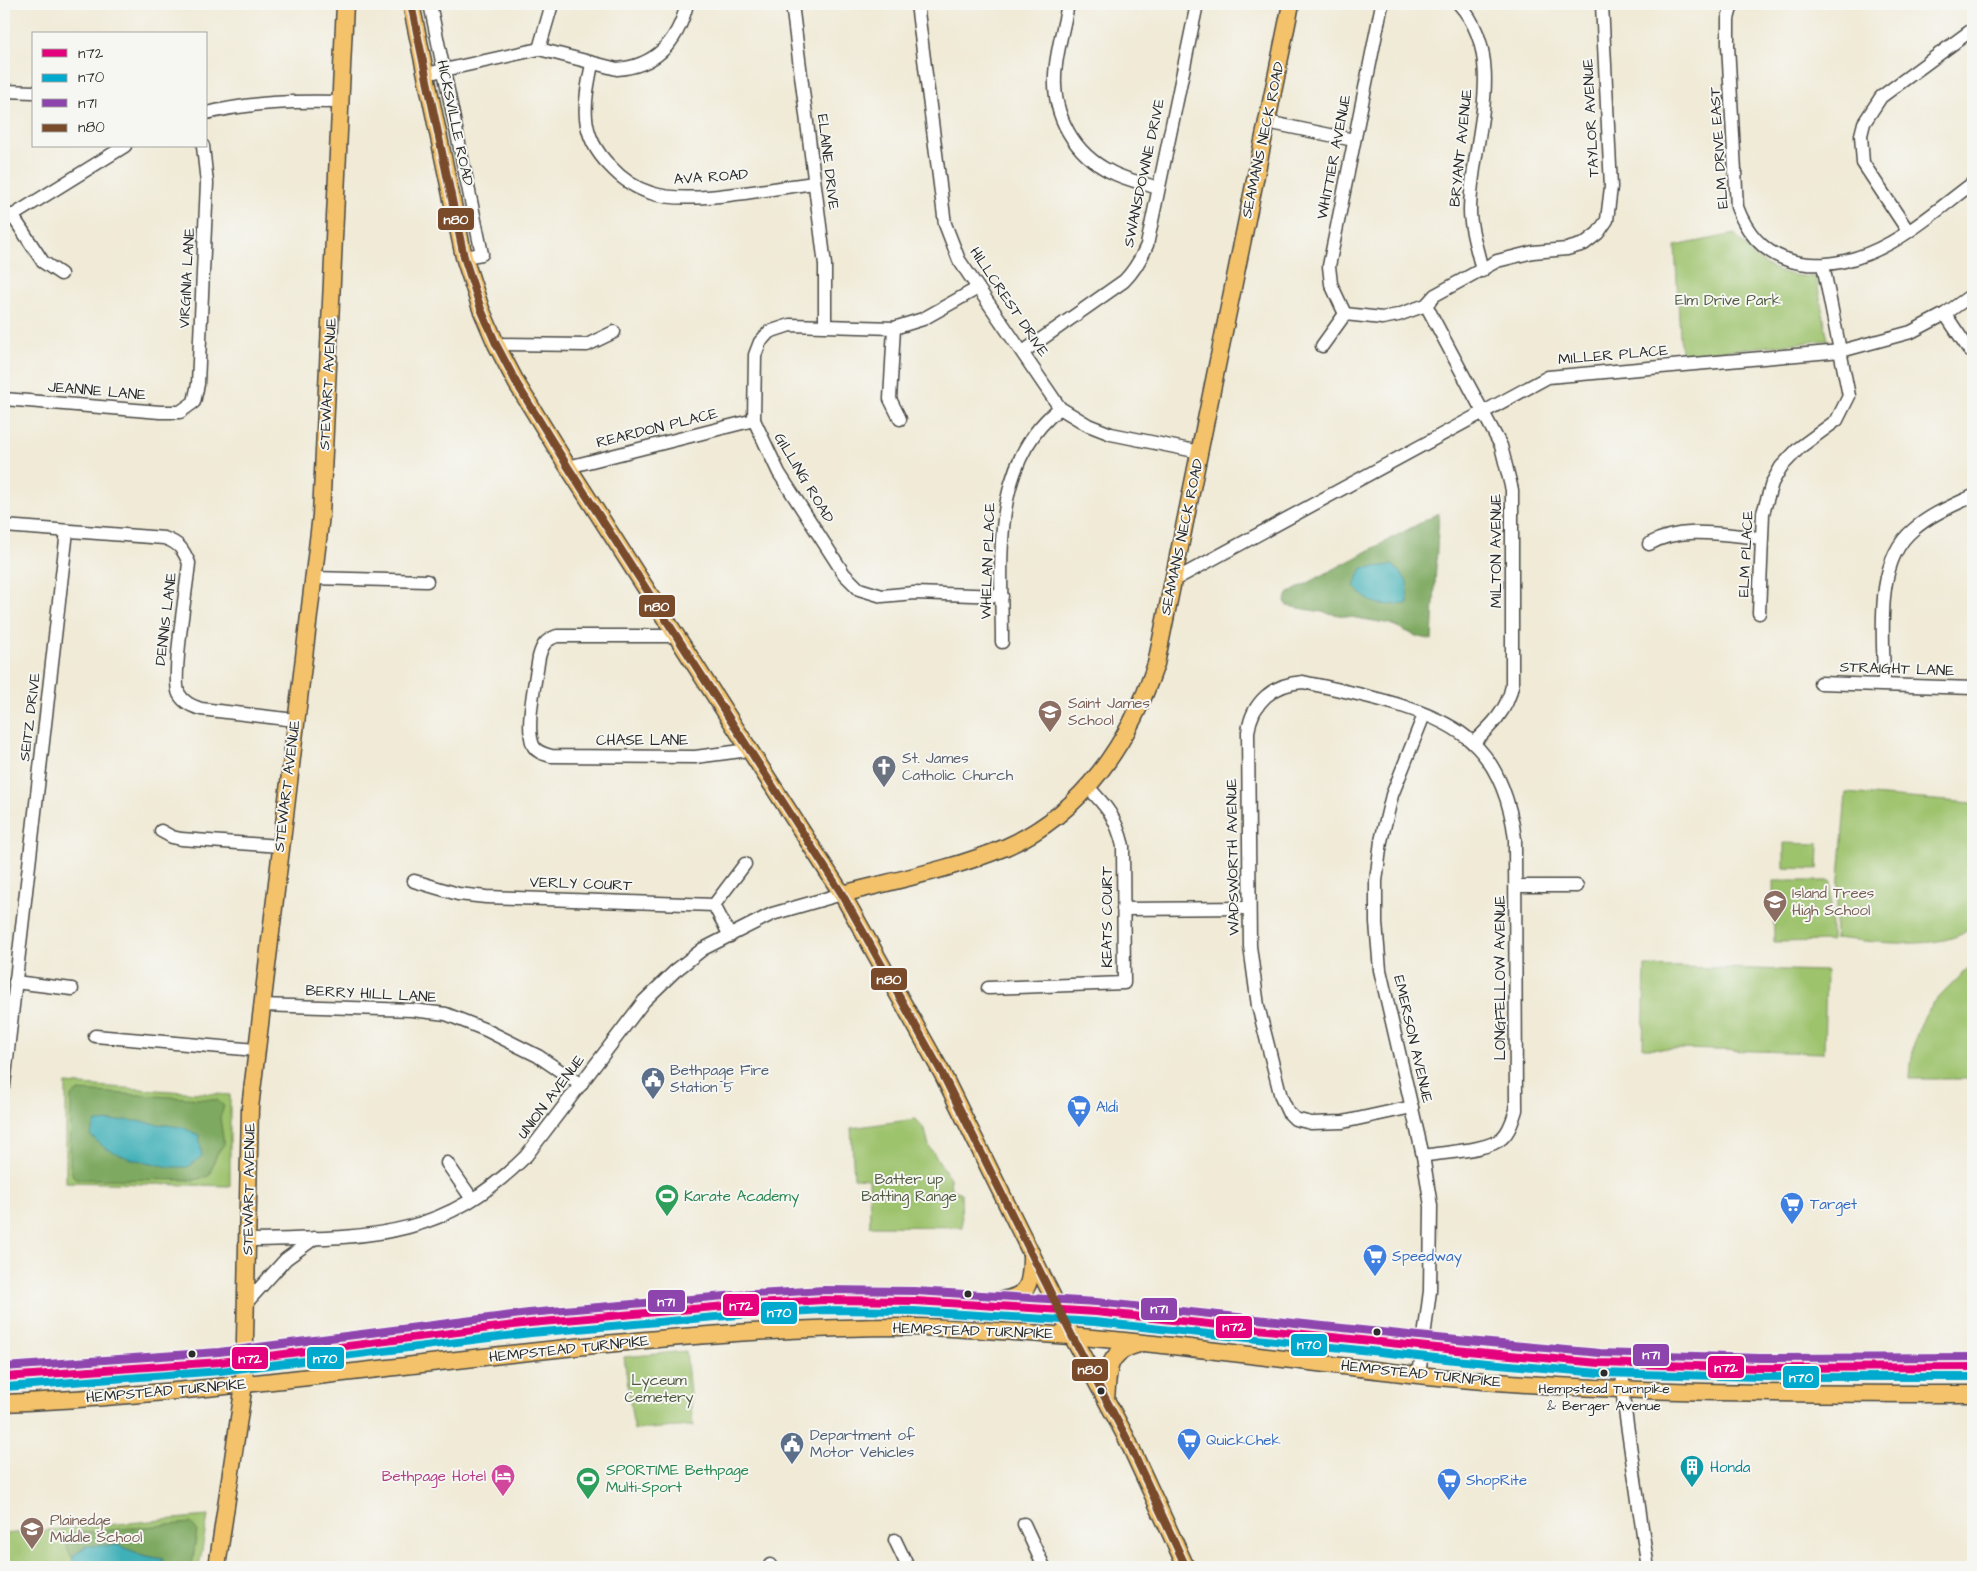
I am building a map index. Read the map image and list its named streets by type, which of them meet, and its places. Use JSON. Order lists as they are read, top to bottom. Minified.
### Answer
{"streets":{"main road":["HICKSVILLE ROAD","SEAMANS NECK ROAD","STEWART AVENUE","HEMPSTEAD TURNPIKE"],"street":["TAYLOR AVENUE","BRYANT AVENUE","ELM DRIVE EAST","WHITTIER AVENUE","ELAINE DRIVE","SWANSDOWNE DRIVE","AVA ROAD","VIRGINIA LANE","HILLCREST DRIVE","MILLER PLACE","JEANNE LANE","REARDON PLACE","GILLING ROAD","MILTON AVENUE","ELM PLACE","WHELAN PLACE","DENNIS LANE","STRAIGHT LANE","SEITZ DRIVE","CHASE LANE","WADSWORTH AVENUE","VERLY COURT","KEATS COURT","LONGFELLOW AVENUE","BERRY HILL LANE","EMERSON AVENUE","UNION AVENUE"]},"crossings":[["TAYLOR AVENUE","BRYANT AVENUE"],["HICKSVILLE ROAD","SEAMANS NECK ROAD"],["HICKSVILLE ROAD","REARDON PLACE"],["HICKSVILLE ROAD","CHASE LANE"],["HICKSVILLE ROAD","UNION AVENUE"],["HICKSVILLE ROAD","HEMPSTEAD TURNPIKE"],["SEAMANS NECK ROAD","HILLCREST DRIVE"],["SEAMANS NECK ROAD","MILLER PLACE"],["SEAMANS NECK ROAD","KEATS COURT"],["SEAMANS NECK ROAD","UNION AVENUE"],["ELM DRIVE EAST","ELM PLACE"],["ELAINE DRIVE","AVA ROAD"],["ELAINE DRIVE","GILLING ROAD"],["SWANSDOWNE DRIVE","HILLCREST DRIVE"],["VIRGINIA LANE","JEANNE LANE"],["HILLCREST DRIVE","GILLING ROAD"],["HILLCREST DRIVE","WHELAN PLACE"],["MILLER PLACE","MILTON AVENUE"],["MILLER PLACE","ELM PLACE"],["STEWART AVENUE","DENNIS LANE"],["STEWART AVENUE","BERRY HILL LANE"],["STEWART AVENUE","UNION AVENUE"],["STEWART AVENUE","HEMPSTEAD TURNPIKE"],["REARDON PLACE","GILLING ROAD"],["GILLING ROAD","WHELAN PLACE"],["MILTON AVENUE","WADSWORTH AVENUE"],["MILTON AVENUE","LONGFELLOW AVENUE"],["DENNIS LANE","SEITZ DRIVE"],["WADSWORTH AVENUE","LONGFELLOW AVENUE"],["WADSWORTH AVENUE","EMERSON AVENUE"],["LONGFELLOW AVENUE","EMERSON AVENUE"],["BERRY HILL LANE","UNION AVENUE"],["EMERSON AVENUE","HEMPSTEAD TURNPIKE"]],"parks":["Elm Drive Park","Batter up Batting Range","Lyceum Cemetery"],"places":{"school or university":["Saint James School","Island Trees High School","Plainedge Middle School"],"church":["St. James Catholic Church"],"public building":["Bethpage Fire Station 5","Department of Motor Vehicles"],"supermarket":["Aldi","Target","Speedway","QuickChek","ShopRite"],"sports":["Karate Academy","SPORTIME Bethpage Multi-Sport"],"other":["Hempstead Turnpike & Berger Avenue"],"building":["Honda"],"hotel":["Bethpage Hotel"]},"lines":["transit line n80","transit line n71","transit line n72","transit line n70"],"legend":["n72","n70","n71","n80"]}
